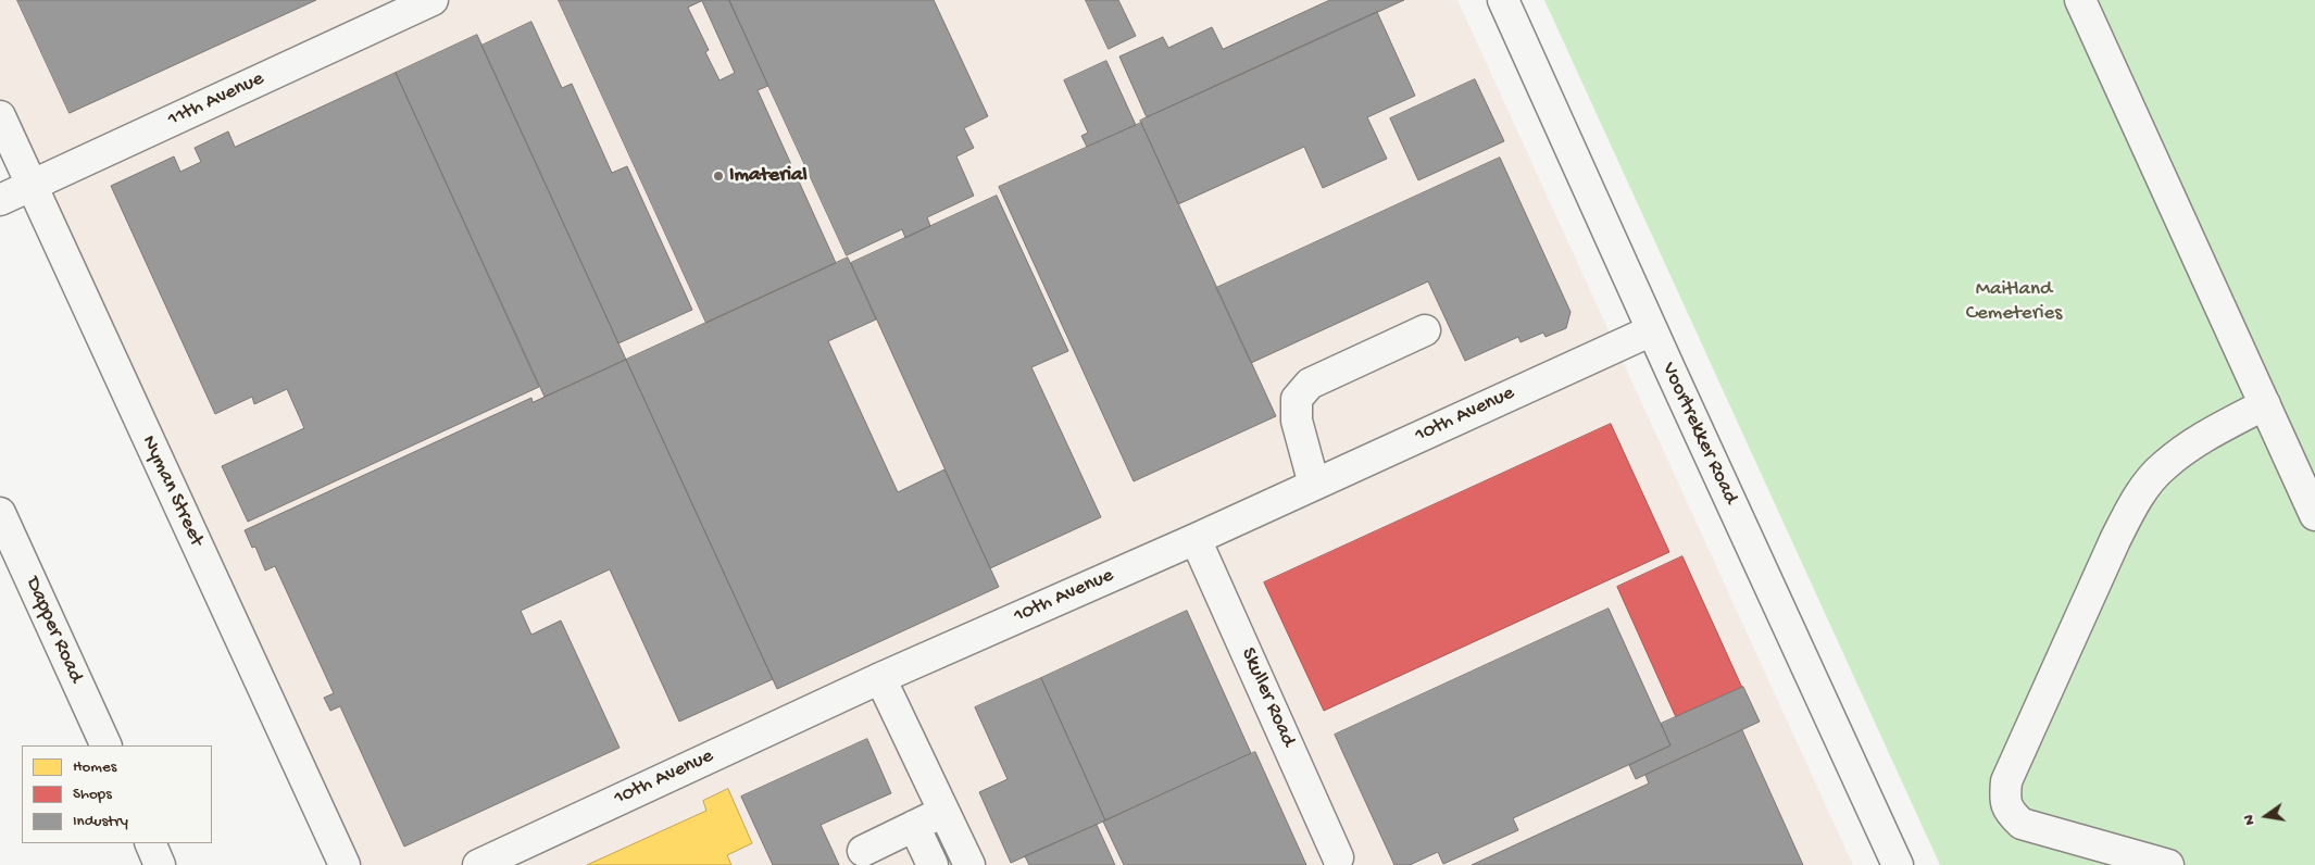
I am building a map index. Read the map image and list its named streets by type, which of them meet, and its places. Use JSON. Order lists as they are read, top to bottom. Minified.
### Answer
{"streets":{"street":["11th Avenue","10th Avenue","Voortrekker Road","Nyman Street","Dapper Road","Skuller Road"]},"crossings":[["11th Avenue","Nyman Street"],["10th Avenue","Voortrekker Road"],["10th Avenue","Skuller Road"]],"parks":["Maitland Cemeteries"],"places":["Imaterial"],"legend":["Homes","Shops","Industry"],"north":"left"}
